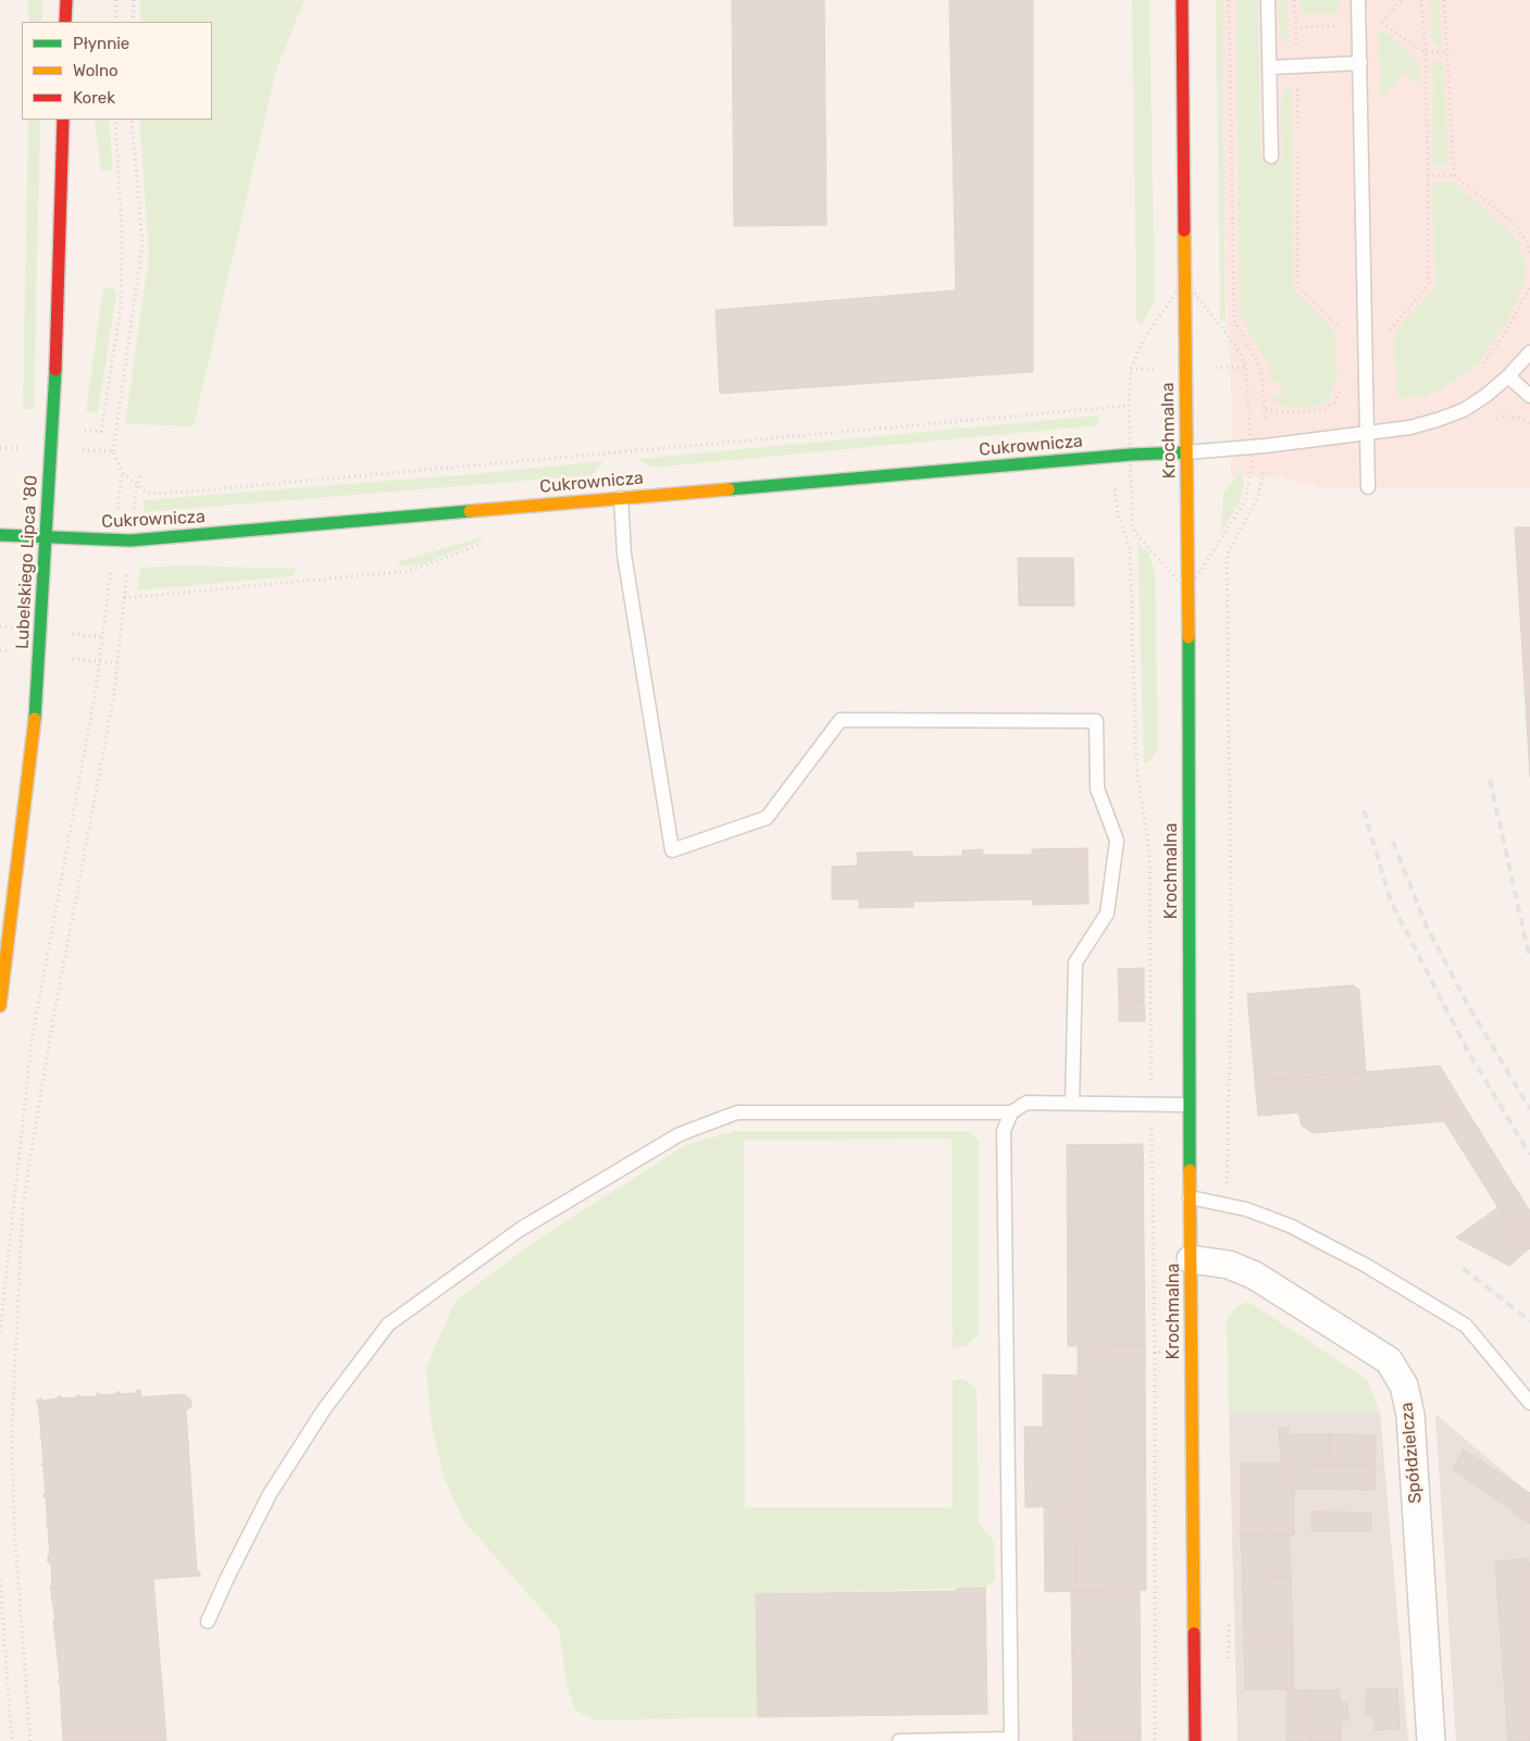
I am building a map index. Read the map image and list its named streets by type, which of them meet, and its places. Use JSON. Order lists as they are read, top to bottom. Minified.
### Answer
{"streets":{"street":["Krochmalna","Cukrownicza","Lubelskiego Lipca '80","Spółdzielcza"]},"crossings":[["Krochmalna","Cukrownicza"],["Krochmalna","Spółdzielcza"],["Cukrownicza","Lubelskiego Lipca '80"]],"legend":["Płynnie","Wolno","Korek"]}
